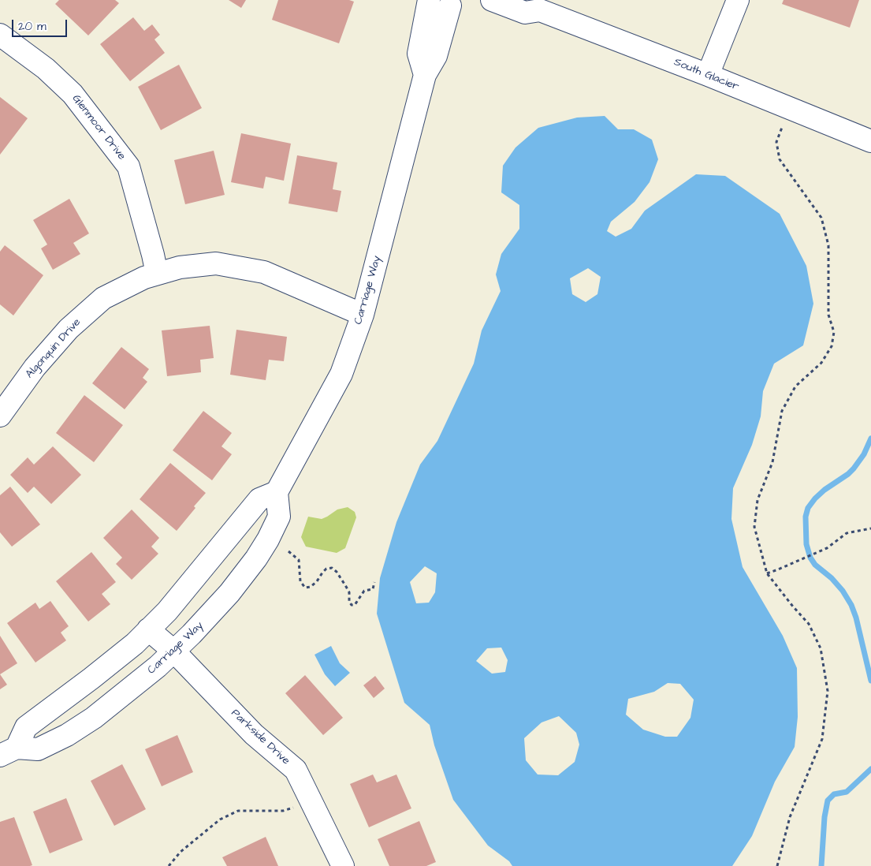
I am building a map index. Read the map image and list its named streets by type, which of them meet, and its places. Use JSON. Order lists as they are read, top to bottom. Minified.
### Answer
{"streets":{"street":["South Glacier","Glenmoor Drive","Carriage Way","Algonquin Drive","Parkside Drive"]},"crossings":[["Glenmoor Drive","Algonquin Drive"],["Carriage Way","Algonquin Drive"],["Carriage Way","Parkside Drive"]],"scale_bar":"20 m"}
